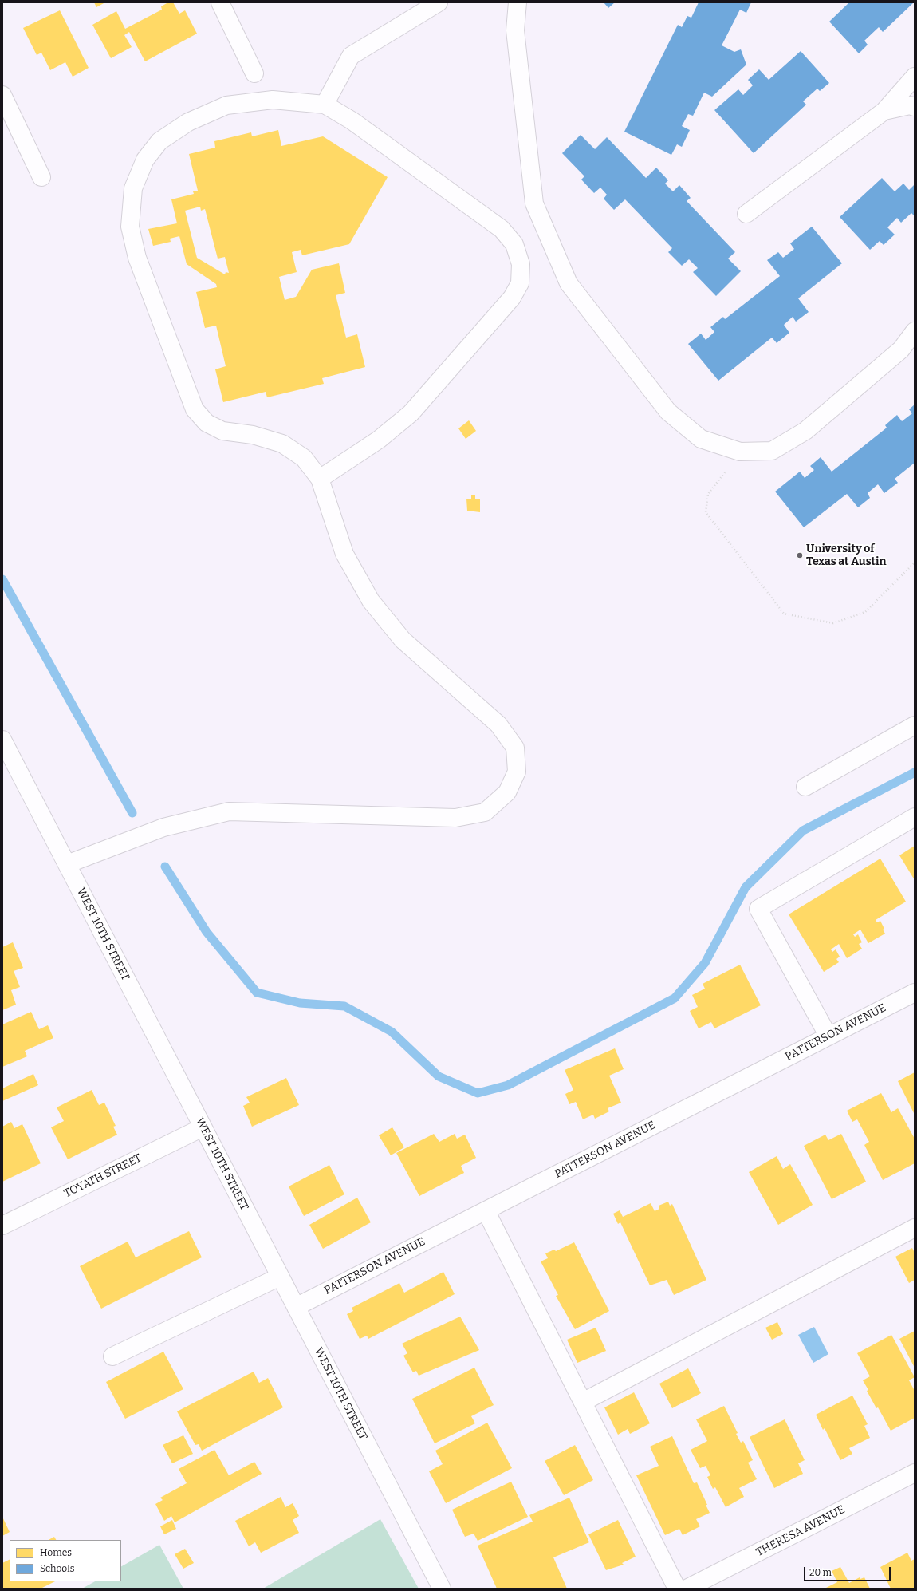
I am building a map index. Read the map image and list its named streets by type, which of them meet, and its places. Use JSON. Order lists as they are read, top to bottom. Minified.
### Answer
{"streets":{"street":["WEST 10TH STREET","PATTERSON AVENUE","TOYATH STREET","THERESA AVENUE"]},"crossings":[["WEST 10TH STREET","PATTERSON AVENUE"],["WEST 10TH STREET","TOYATH STREET"]],"places":["University of Texas at Austin"],"legend":["Homes","Schools"],"scale_bar":"20 m"}
